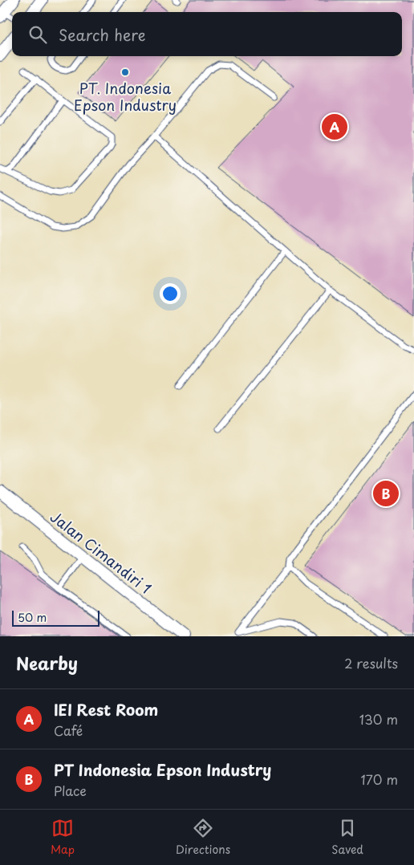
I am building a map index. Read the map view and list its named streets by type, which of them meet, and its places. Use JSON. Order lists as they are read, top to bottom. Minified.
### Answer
{"streets":{"street":["Jalan Cimandiri 1"]},"places":["PT. Indonesia Epson Industry"],"scale_bar":"50 m","page":{"search":"Search here","pins":["A","B"],"scale":"50 m","heading":["Nearby","2 results"],"list":[{"mark":"A","name":"IEI Rest Room","note":"Café","value":"130 m"},{"mark":"B","name":"PT Indonesia Epson Industry","note":"Place","value":"170 m"}],"nav":["Map","Directions","Saved"]}}
